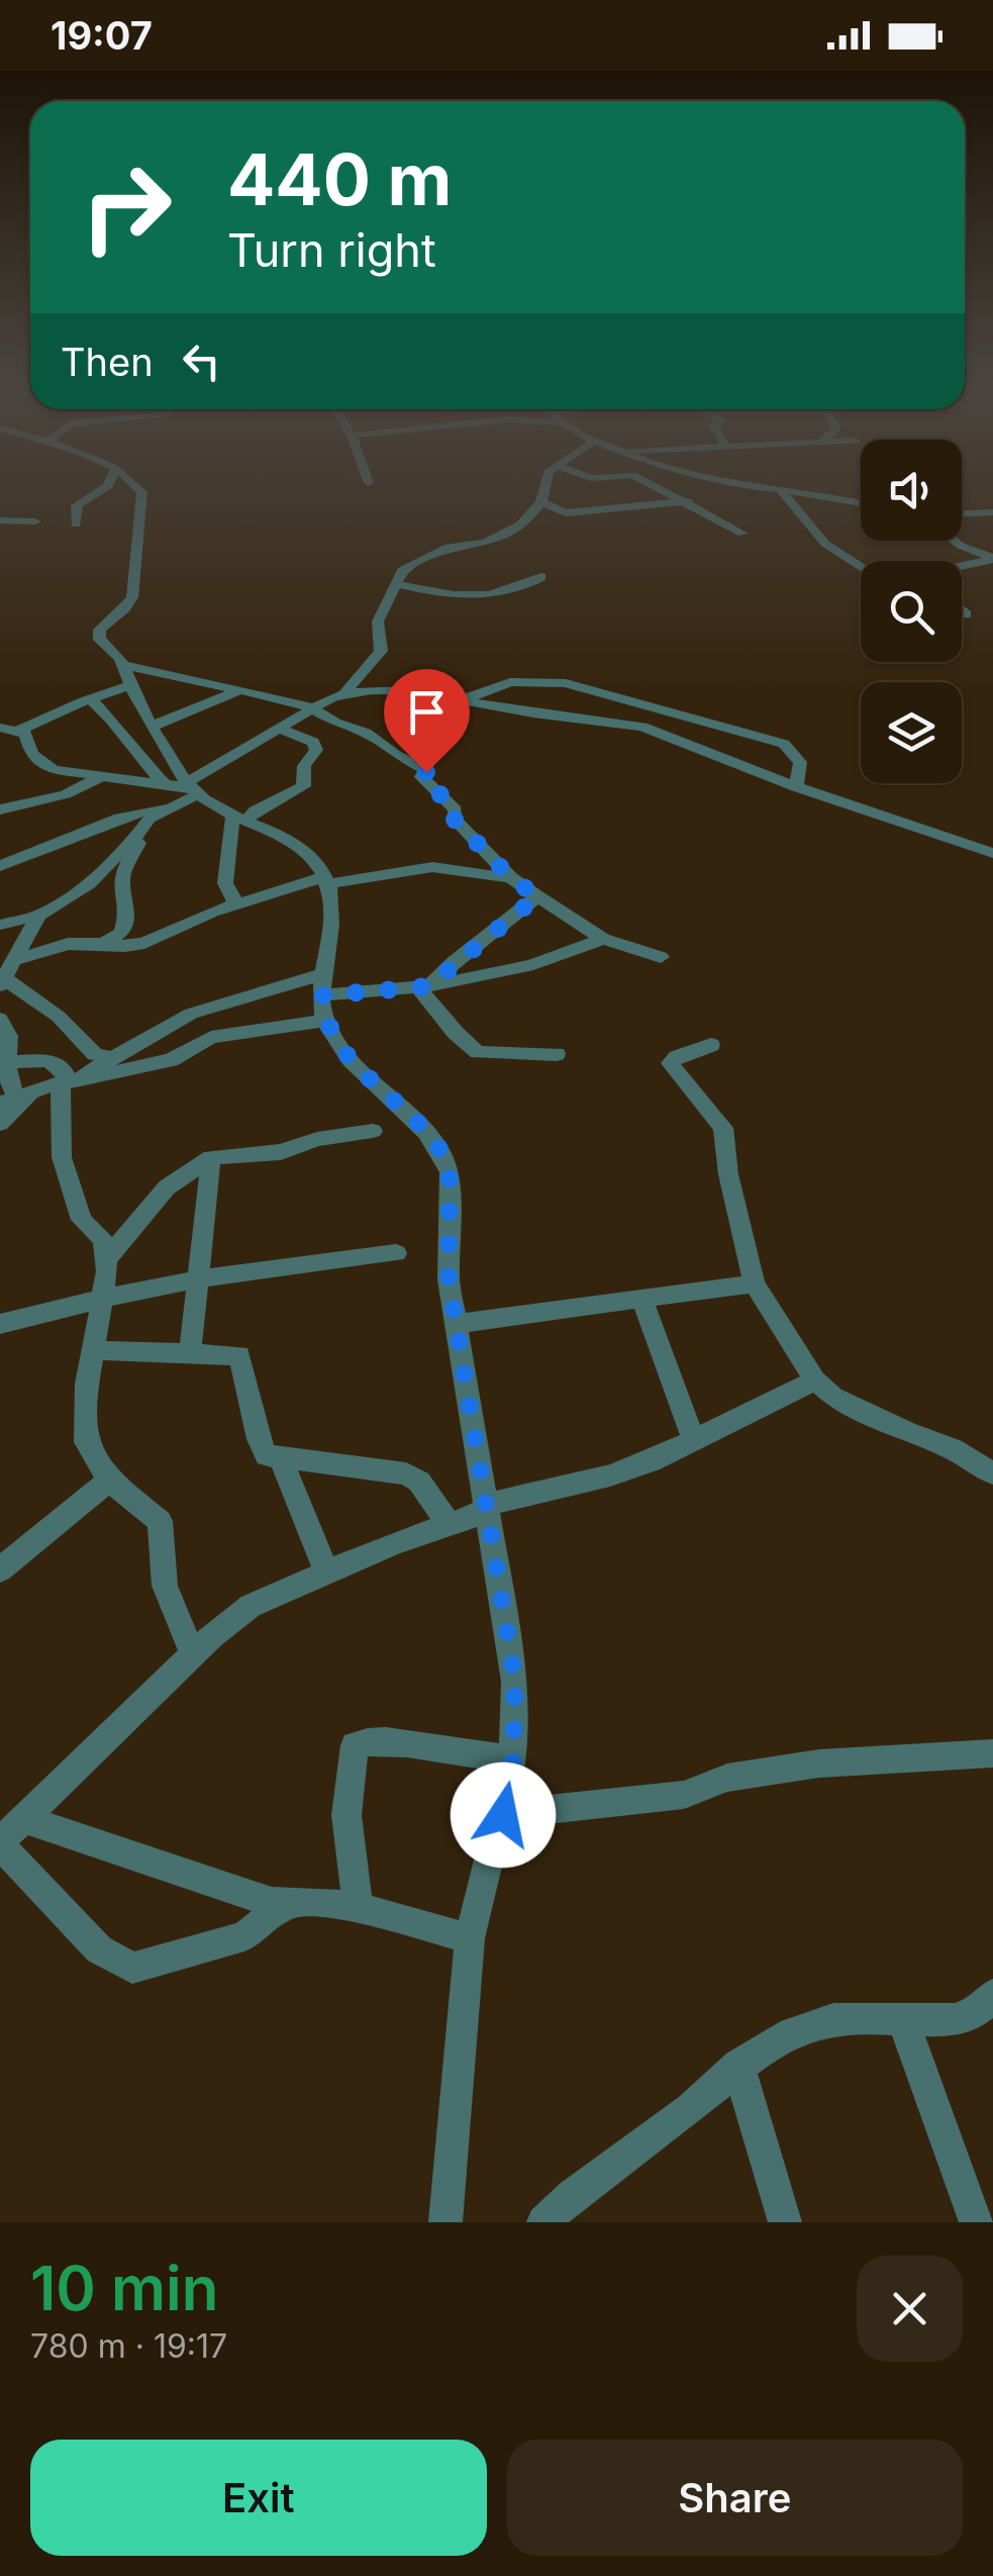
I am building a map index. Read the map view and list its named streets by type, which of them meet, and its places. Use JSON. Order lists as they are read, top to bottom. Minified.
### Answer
{"page":{"status":"19:07","turn":["440 m","Turn right"],"then":"Then","heading":["10 min","780 m · 19:17"],"buttons":["Exit","Share"]}}
